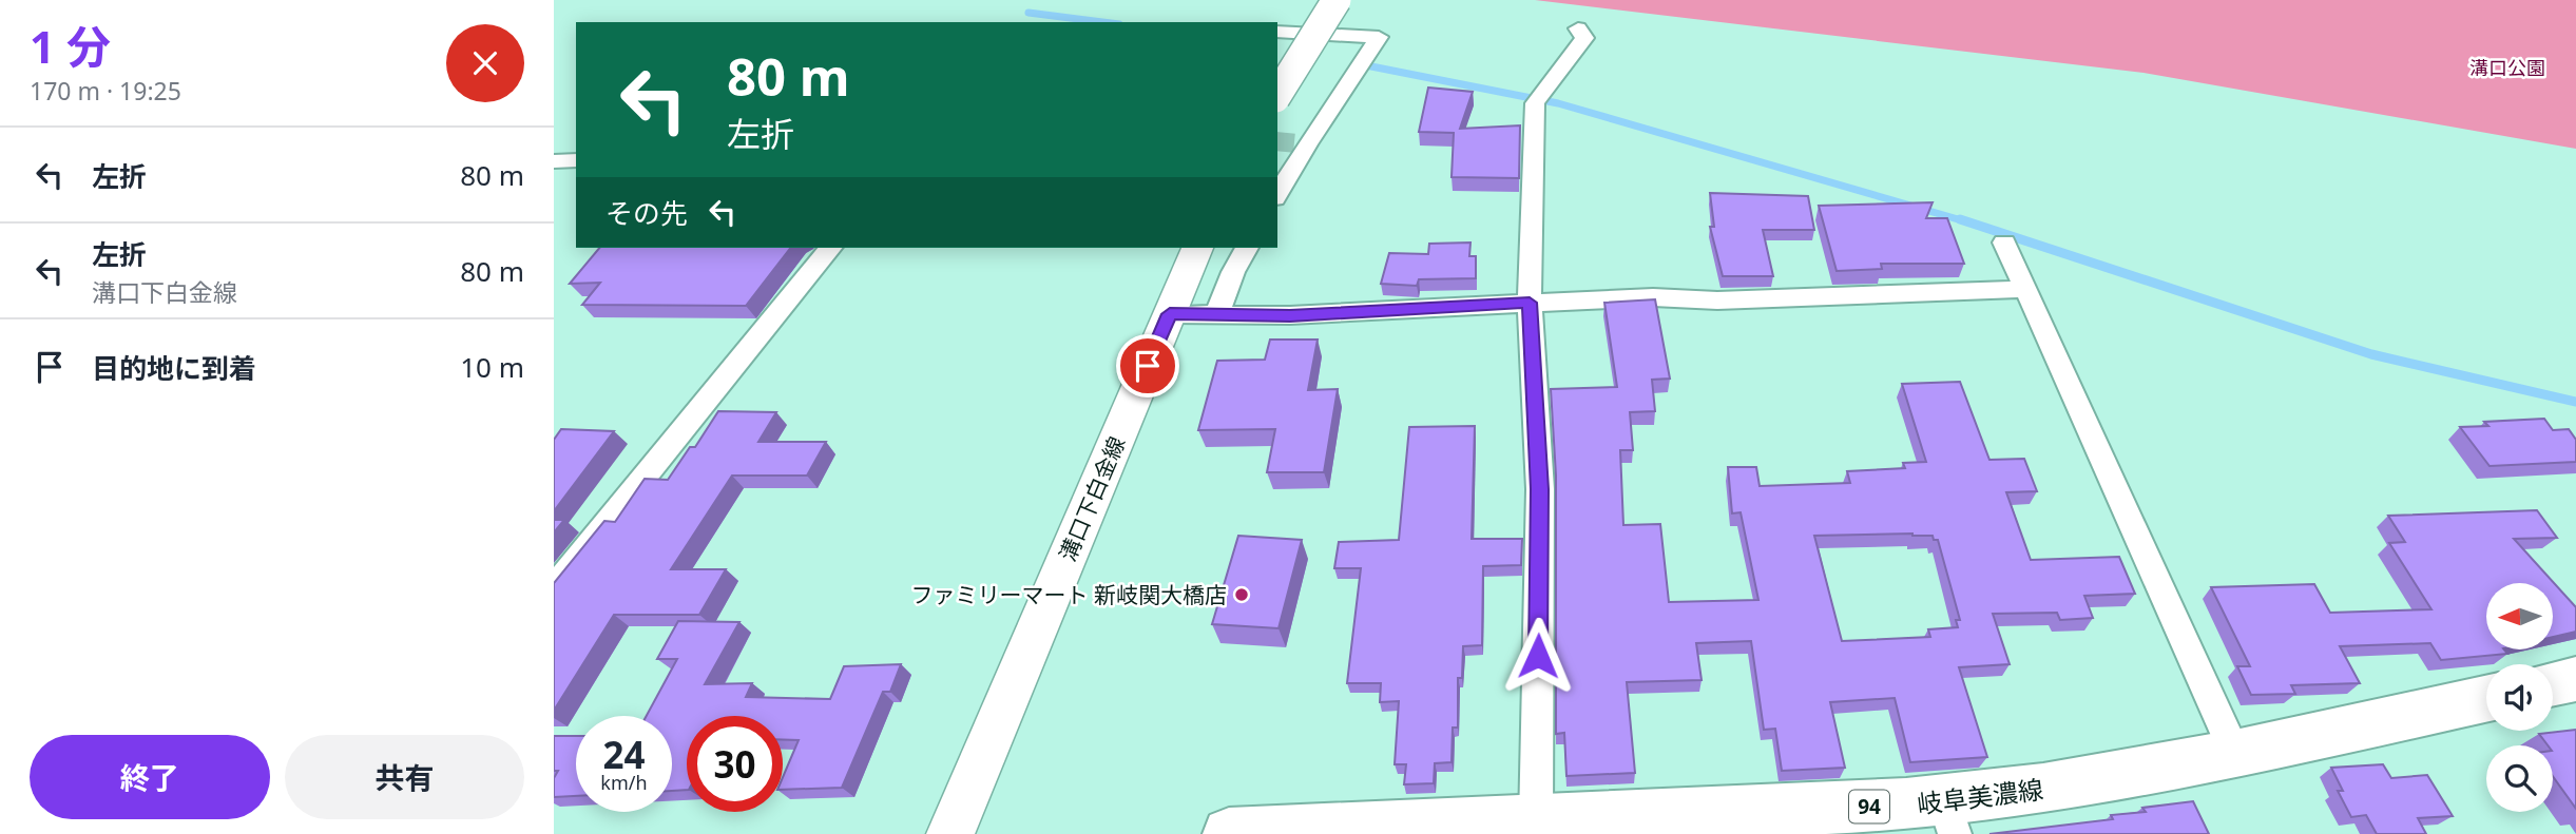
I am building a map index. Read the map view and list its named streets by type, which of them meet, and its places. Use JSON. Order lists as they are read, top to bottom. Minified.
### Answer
{"streets":{"main road":["溝口下白金線","岐阜美濃線","94"]},"parks":["溝口公園"],"places":["ファミリーマート 新岐関大橋店"],"north":"left","page":{"heading":["1 分","170 m · 19:25"],"turn":["80 m","左折"],"list":[{"name":"左折","value":"80 m"},{"name":"左折","note":"溝口下白金線","value":"80 m"},{"name":"目的地に到着","value":"10 m"}],"then":"その先","speed":"24 km/h","limit":"30","buttons":["終了","共有"]}}
